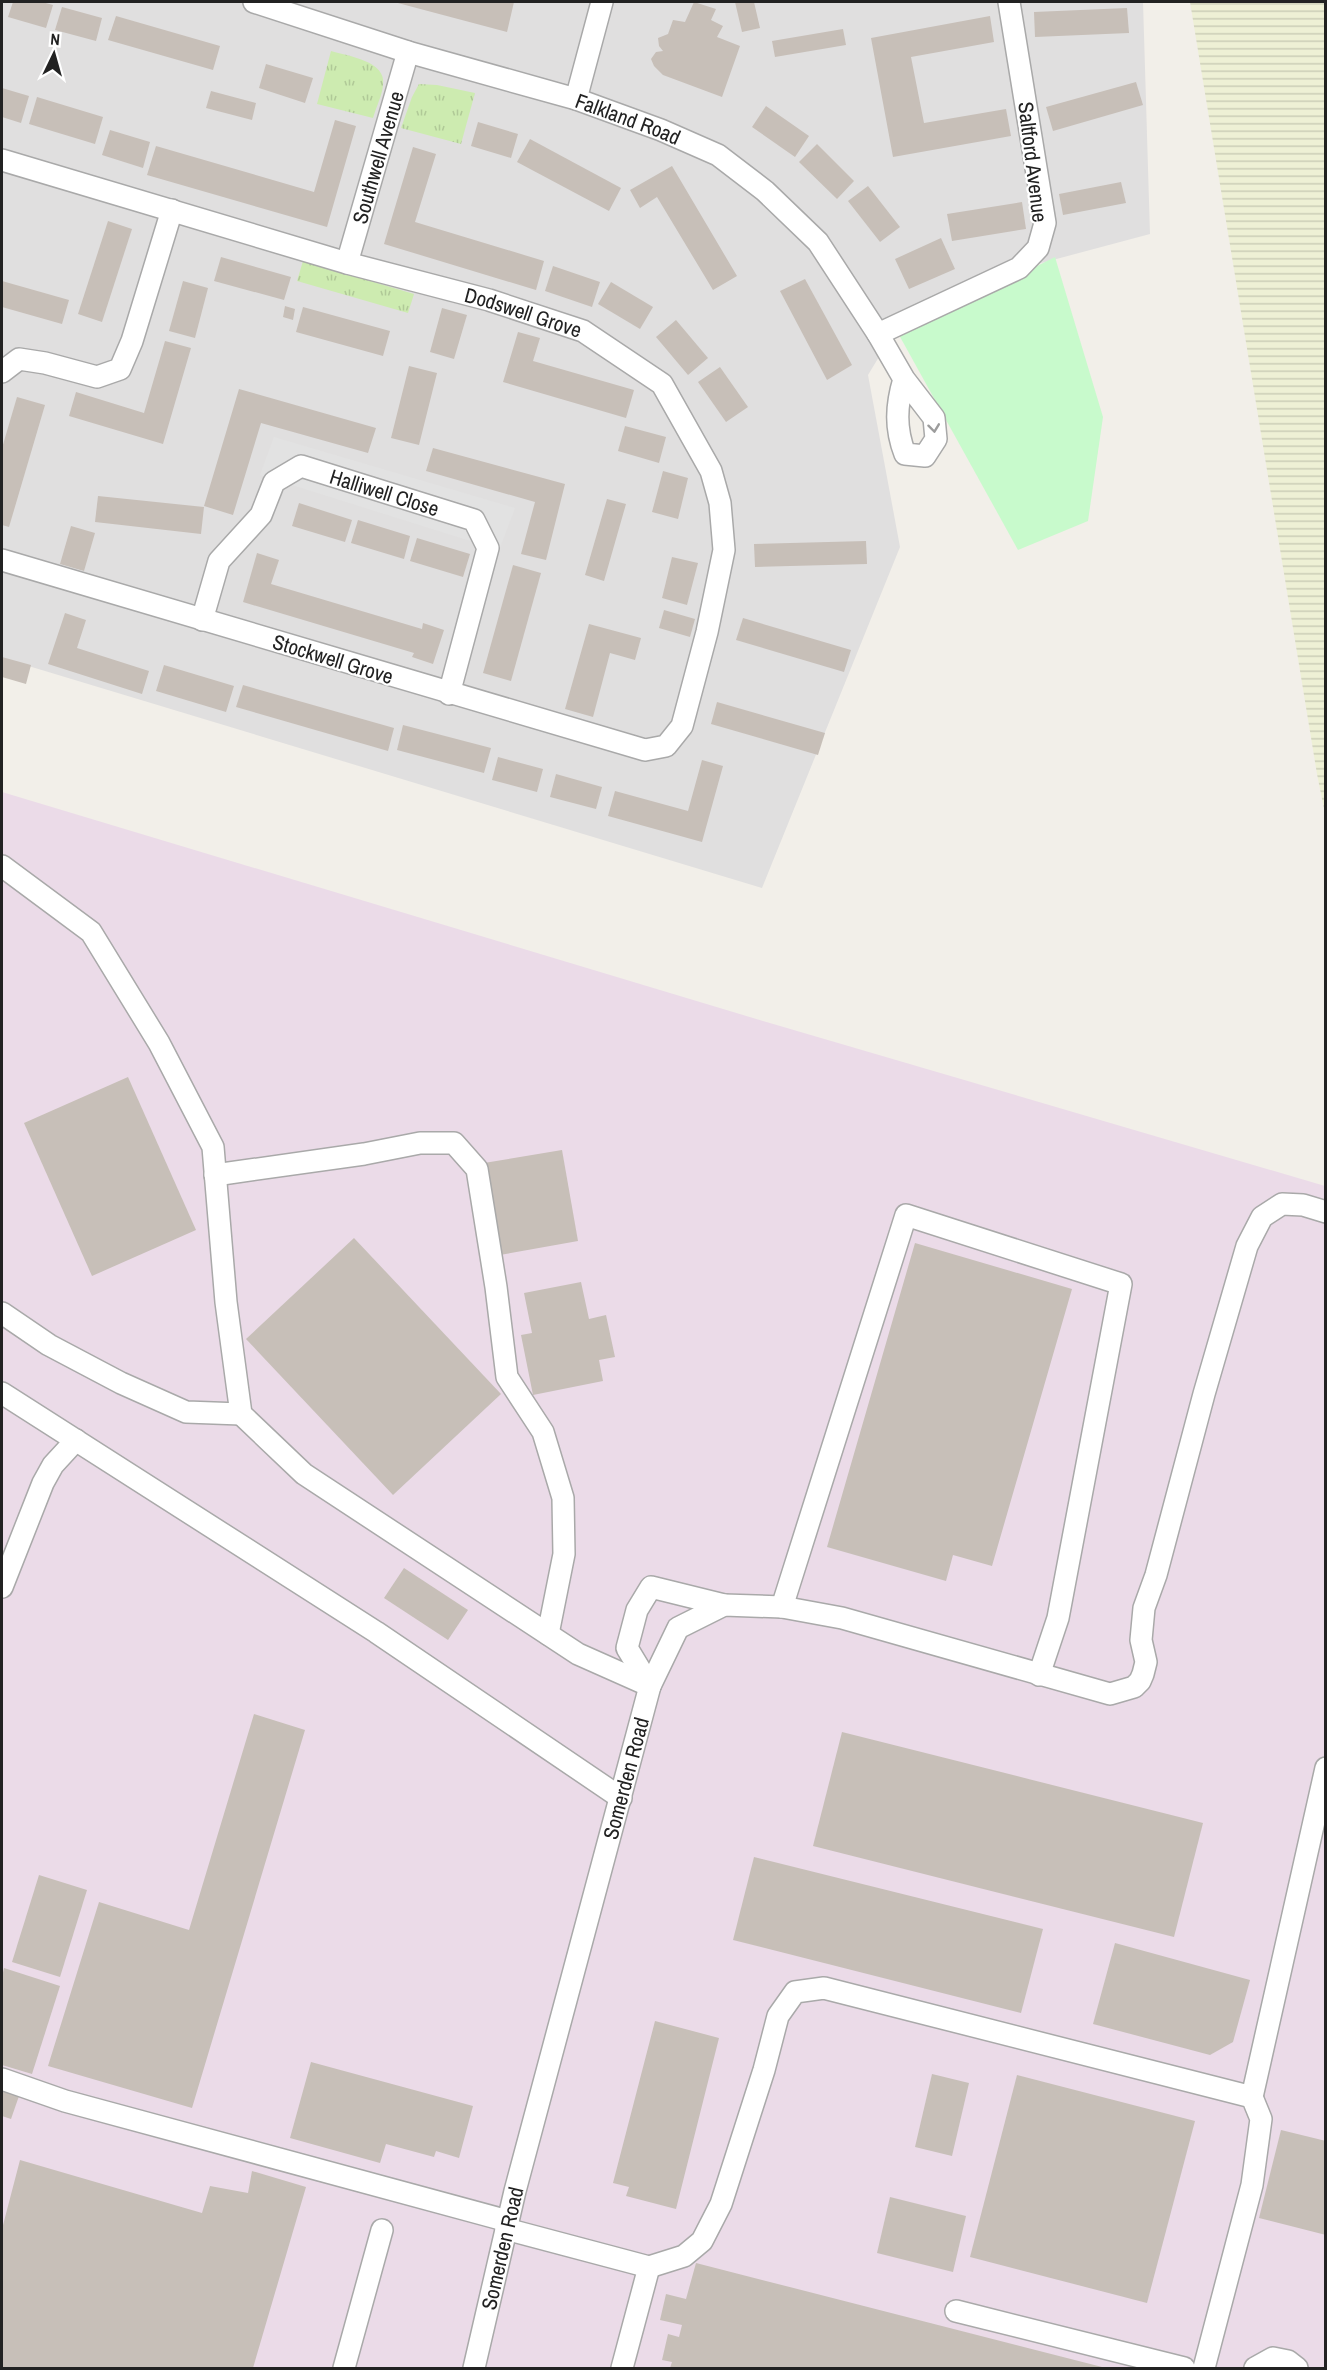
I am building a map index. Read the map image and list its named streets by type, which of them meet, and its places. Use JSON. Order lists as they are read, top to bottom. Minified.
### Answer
{"streets":{"street":["Falkland Road","Southwell Avenue","Saltford Avenue","Dodswell Grove","Halliwell Close","Stockwell Grove","Somerden Road"]},"crossings":[["Falkland Road","Southwell Avenue"],["Falkland Road","Saltford Avenue"],["Southwell Avenue","Dodswell Grove"],["Dodswell Grove","Stockwell Grove"],["Halliwell Close","Stockwell Grove"]],"north":"top"}
